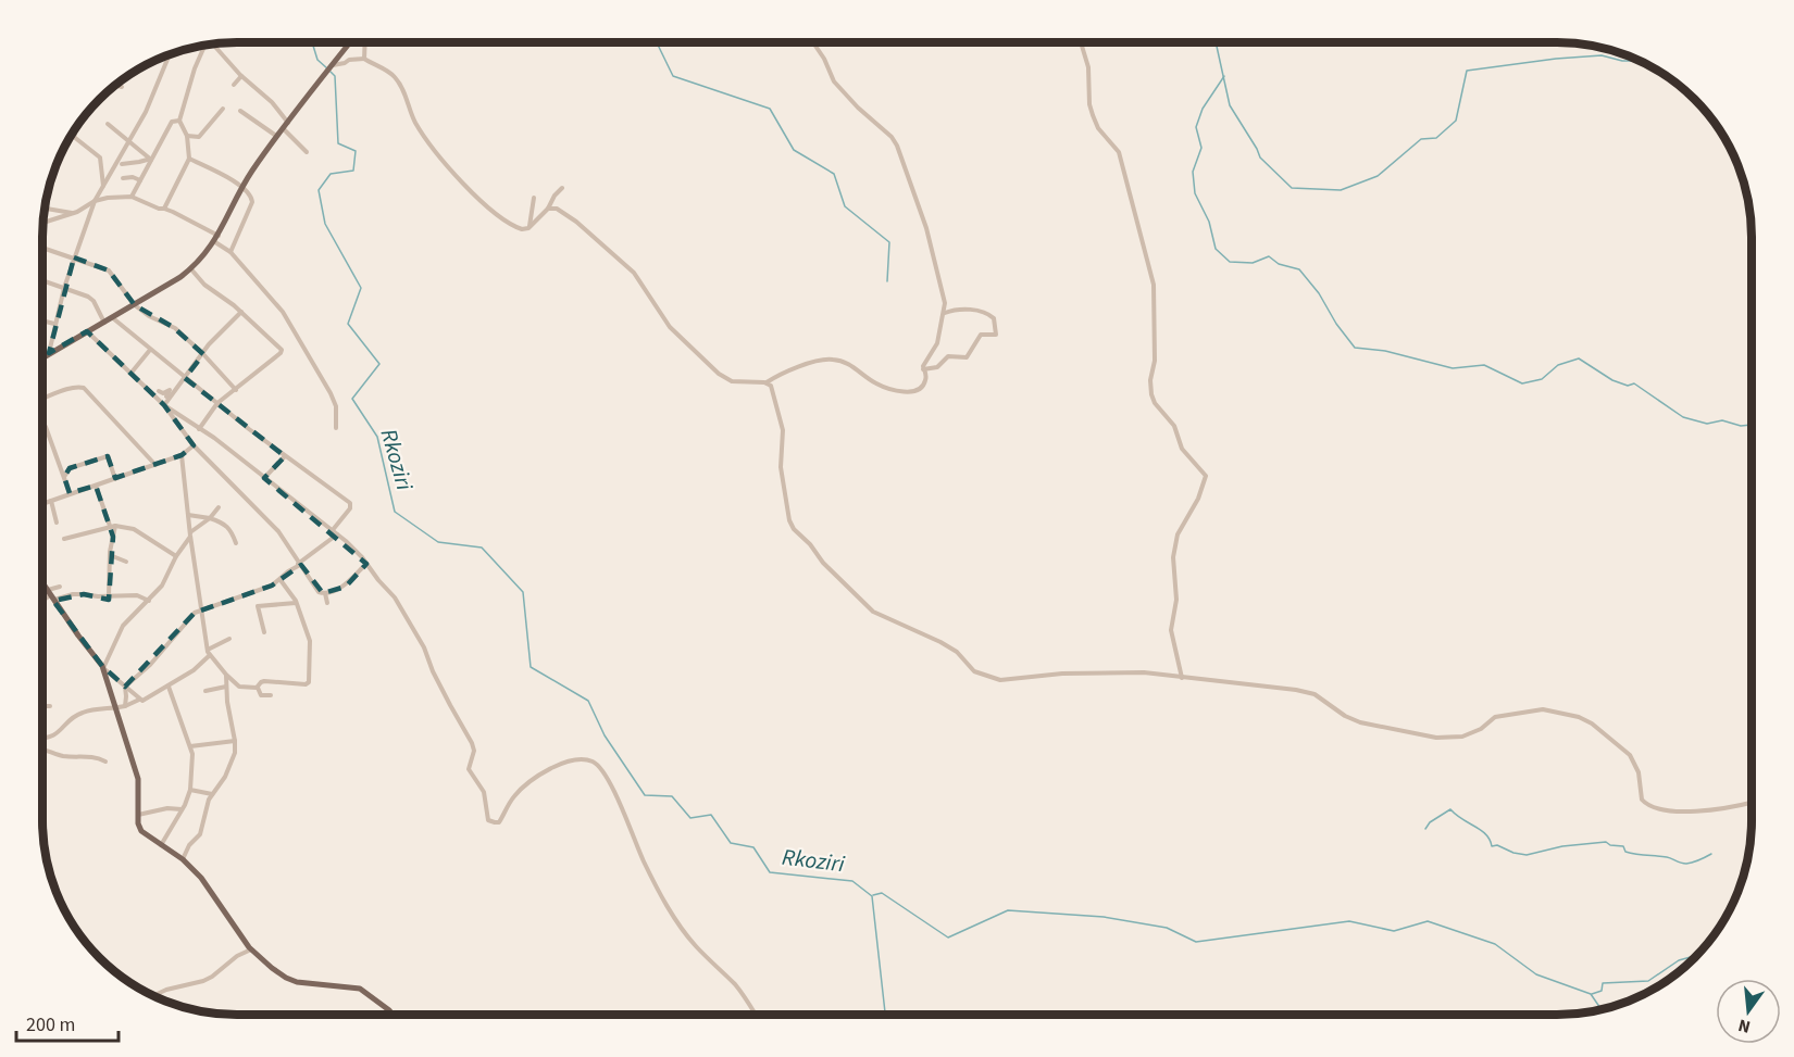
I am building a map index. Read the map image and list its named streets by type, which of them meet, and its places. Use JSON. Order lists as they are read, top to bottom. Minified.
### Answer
{"water":["Rkoziri"],"scale_bar":"200 m","north":"bottom"}
